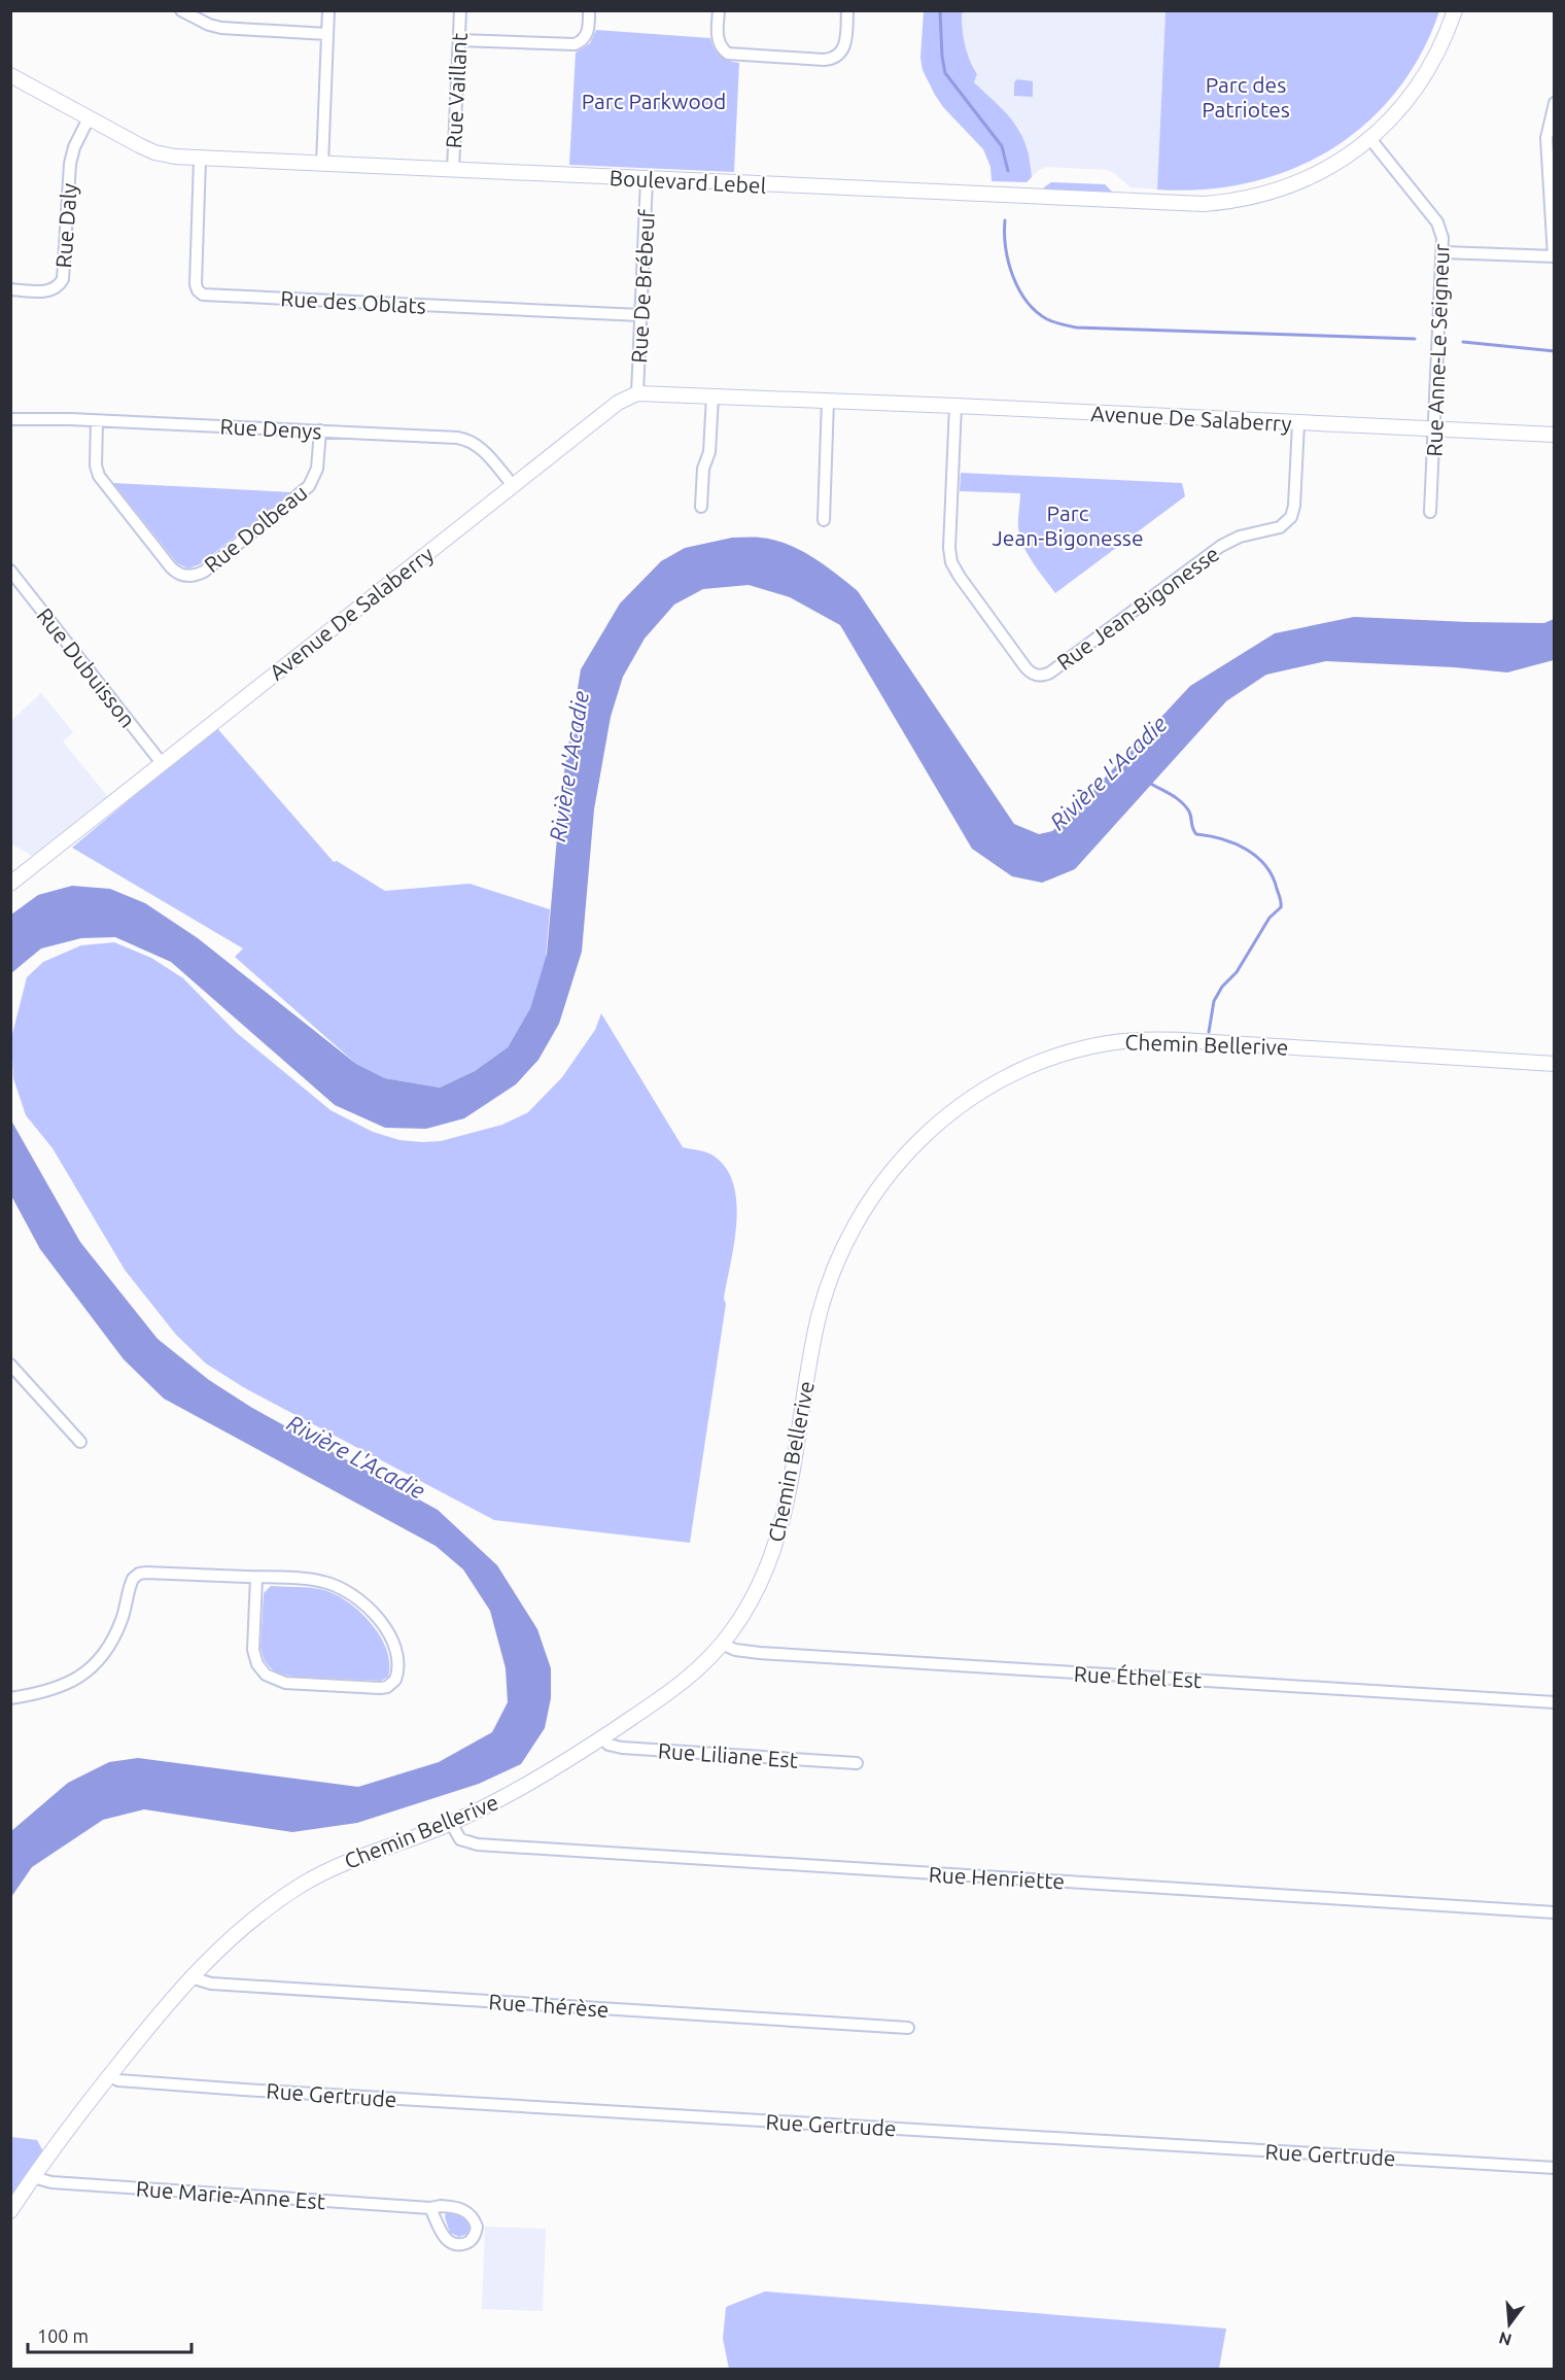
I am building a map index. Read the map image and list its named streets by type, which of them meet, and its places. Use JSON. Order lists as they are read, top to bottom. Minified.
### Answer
{"streets":{"street":["Rue Vaillant","Boulevard Lebel","Rue Daly","Rue De Brébeuf","Rue des Oblats","Rue Anne-Le Seigneur","Avenue De Salaberry","Rue Denys","Rue Dolbeau","Rue Jean-Bigonesse","Rue Dubuisson","Chemin Bellerive","Rue Éthel Est","Rue Liliane Est","Rue Henriette","Rue Thérèse","Rue Gertrude","Rue Marie-Anne Est"]},"crossings":[["Rue Vaillant","Boulevard Lebel"],["Boulevard Lebel","Rue Daly"],["Boulevard Lebel","Rue De Brébeuf"],["Boulevard Lebel","Rue des Oblats"],["Boulevard Lebel","Rue Anne-Le Seigneur"],["Rue De Brébeuf","Rue des Oblats"],["Rue De Brébeuf","Avenue De Salaberry"],["Rue Anne-Le Seigneur","Avenue De Salaberry"],["Avenue De Salaberry","Rue Denys"],["Avenue De Salaberry","Rue Jean-Bigonesse"],["Avenue De Salaberry","Rue Dubuisson"],["Rue Denys","Rue Dolbeau"],["Chemin Bellerive","Rue Éthel Est"],["Chemin Bellerive","Rue Liliane Est"],["Chemin Bellerive","Rue Henriette"],["Chemin Bellerive","Rue Thérèse"],["Chemin Bellerive","Rue Gertrude"],["Chemin Bellerive","Rue Marie-Anne Est"]],"water":["Rivière L'Acadie"],"parks":["Parc des Patriotes","Parc Parkwood","Parc Jean-Bigonesse"],"scale_bar":"100 m","north":"bottom"}
